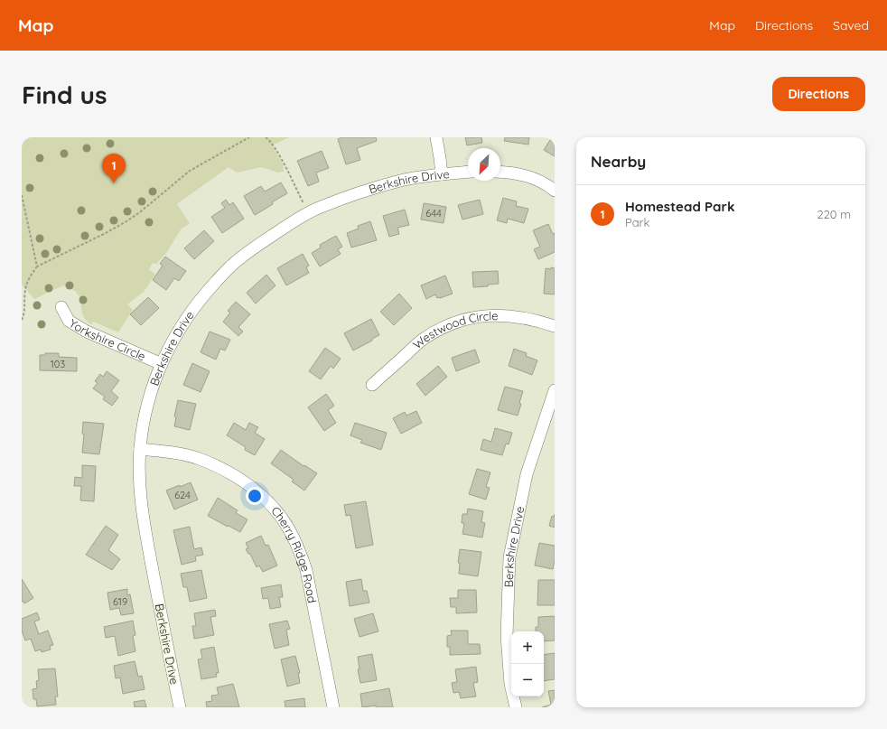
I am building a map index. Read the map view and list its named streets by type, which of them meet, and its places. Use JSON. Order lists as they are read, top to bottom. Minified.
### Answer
{"streets":{"street":["Berkshire Drive","Westwood Circle","Yorkshire Circle","Cherry Ridge Road"]},"crossings":[["Berkshire Drive","Yorkshire Circle"],["Berkshire Drive","Cherry Ridge Road"]],"house_numbers":["644","103","624","619"],"north":"bottom left","page":{"header":"Map","nav":["Map","Directions","Saved"],"buttons":"Directions","title":"Find us","heading":"Nearby","pins":"1","list":[{"mark":"1","name":"Homestead Park","note":"Park","value":"220 m"}],"map_buttons":["+","−"]}}
